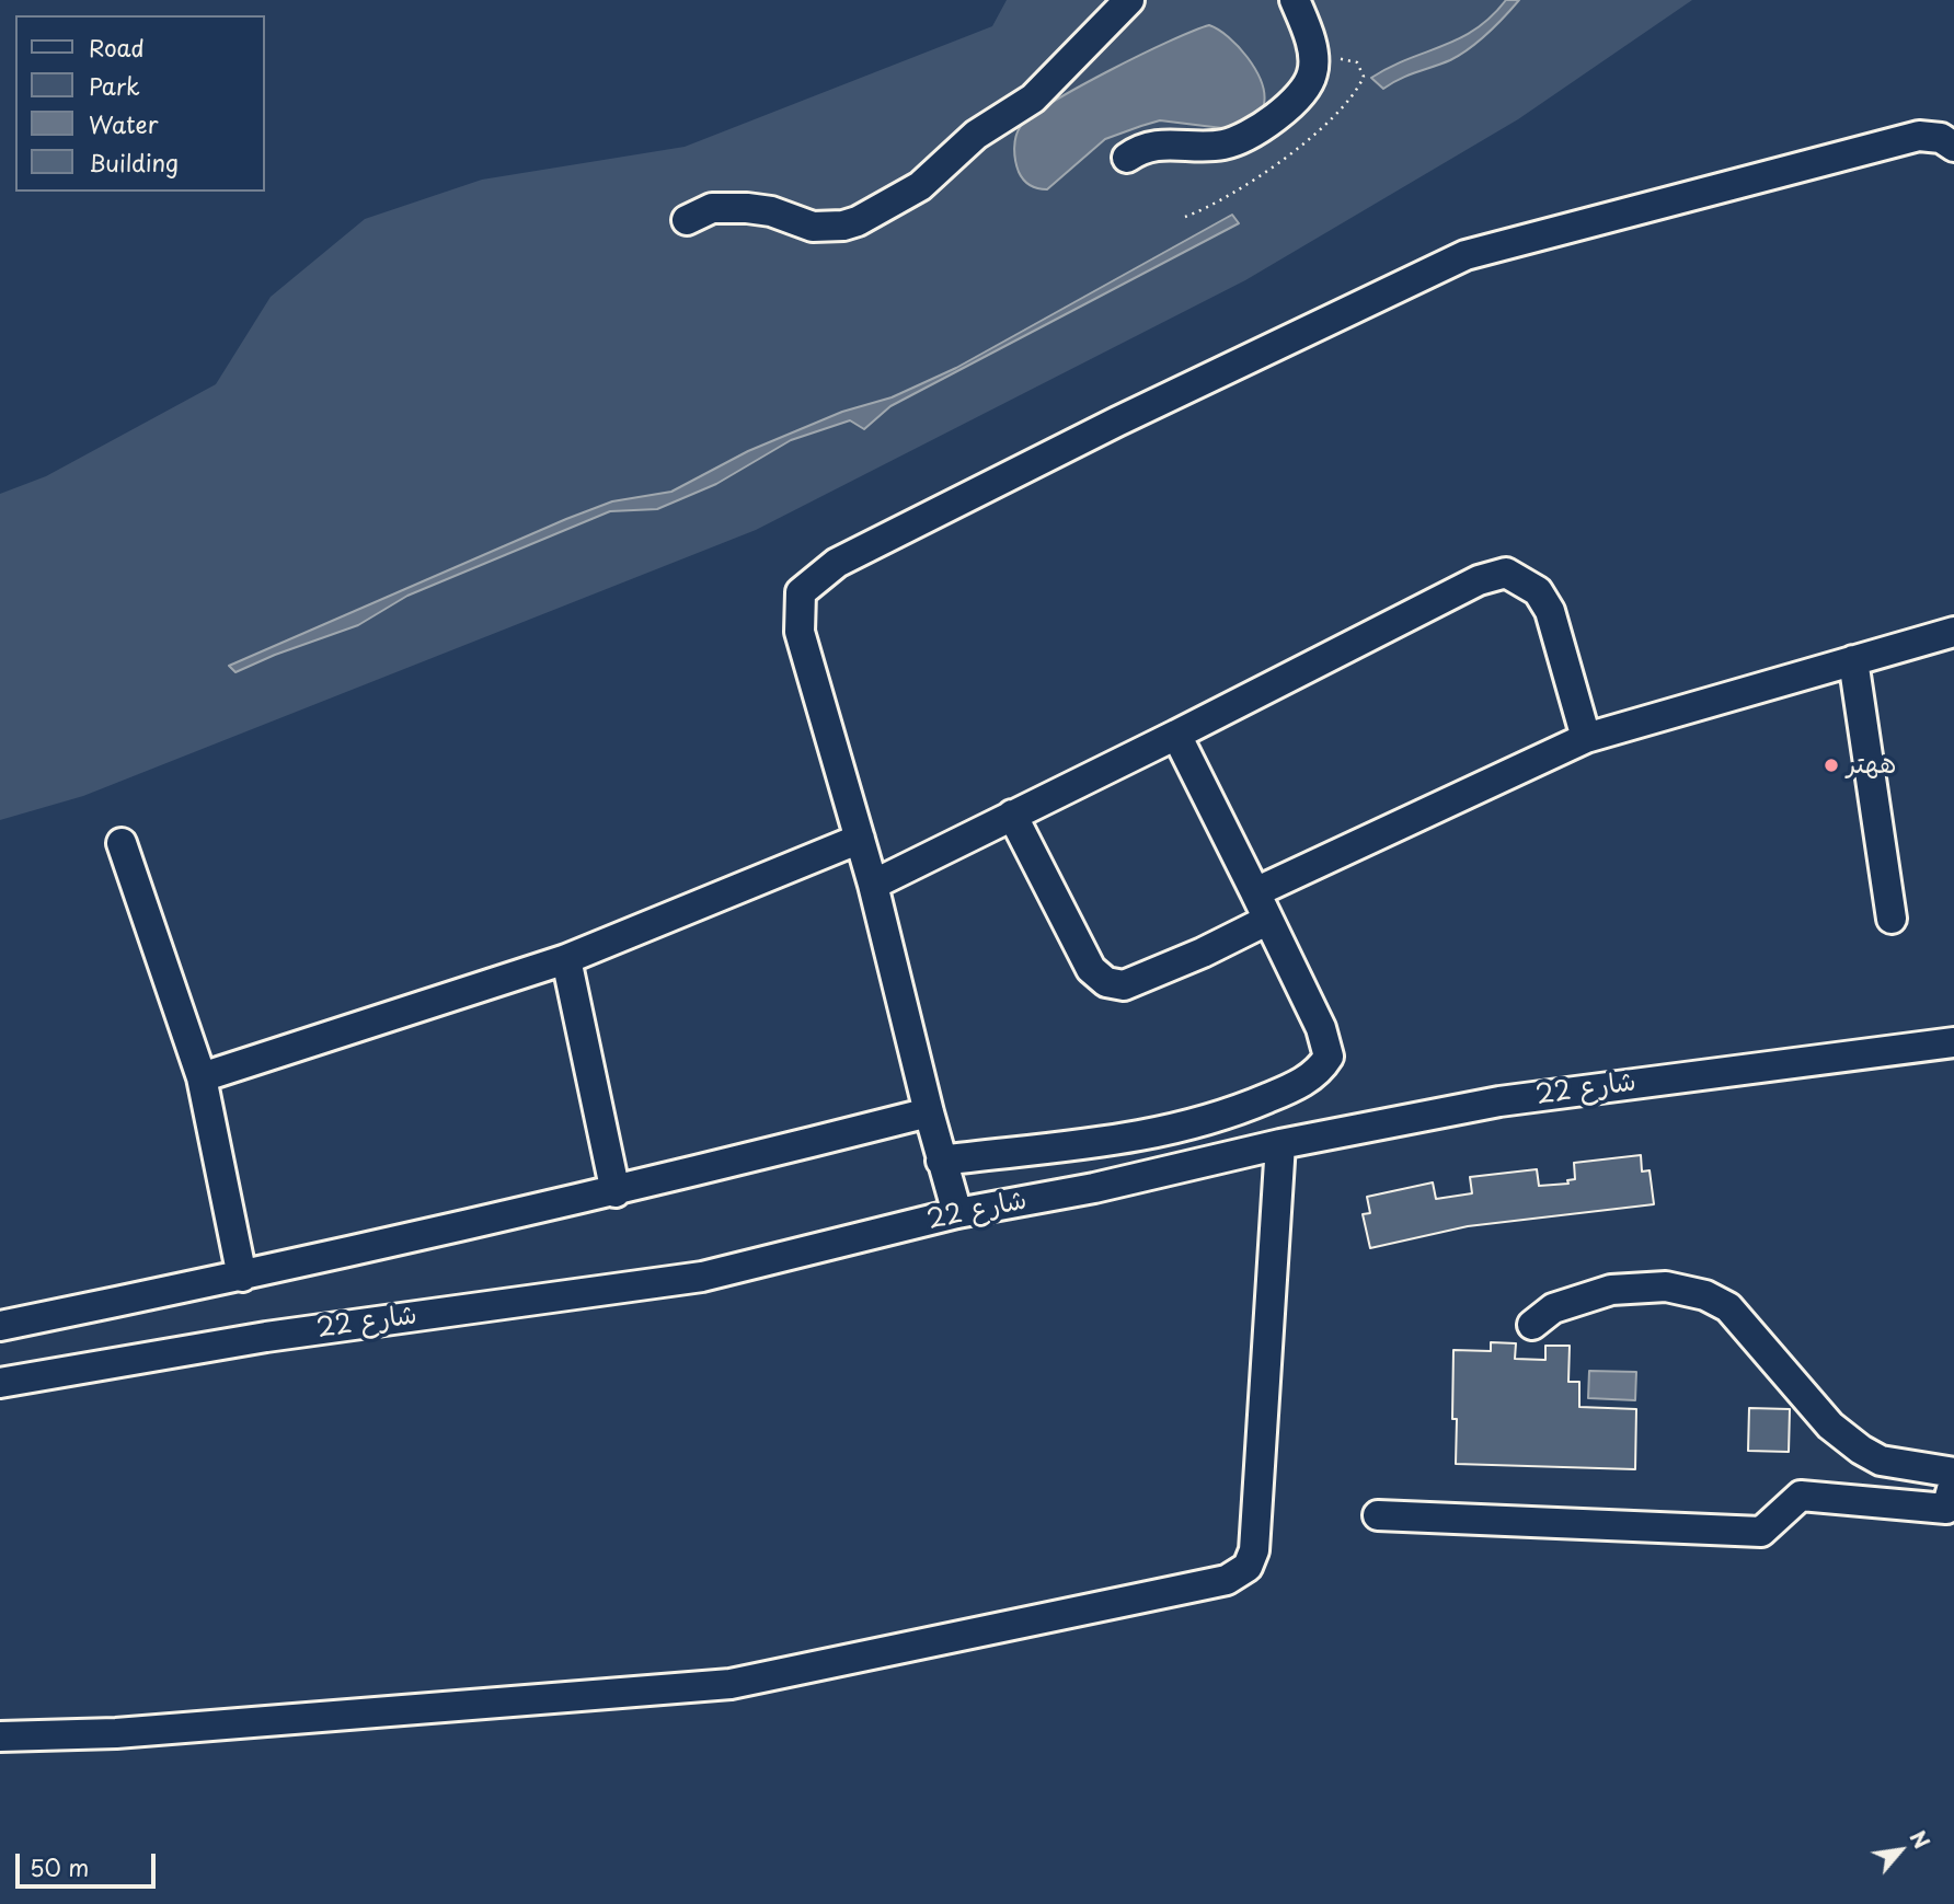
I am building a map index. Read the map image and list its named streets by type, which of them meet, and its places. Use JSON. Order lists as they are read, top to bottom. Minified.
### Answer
{"streets":{"street":["شارع 22"]},"places":["ههتر"],"legend":["Road","Park","Water","Building"],"scale_bar":"50 m","north":"top right"}
